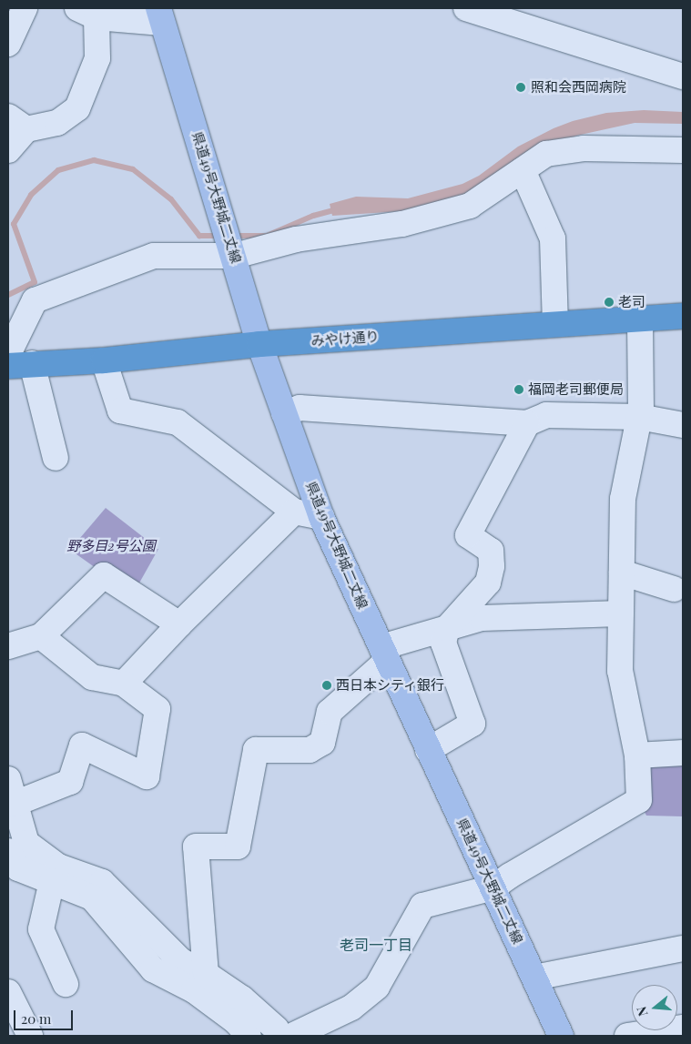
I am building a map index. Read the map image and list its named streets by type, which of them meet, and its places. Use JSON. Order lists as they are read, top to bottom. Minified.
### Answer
{"streets":{"highway":["みやけ通り"],"main road":["県道49号大野城二丈線"]},"crossings":[["県道49号大野城二丈線","みやけ通り"]],"districts":["老司一丁目"],"parks":["野多目2号公園"],"places":["照和会西岡病院","老司","福岡老司郵便局","西日本シティ銀行"],"scale_bar":"20 m","north":"left"}
